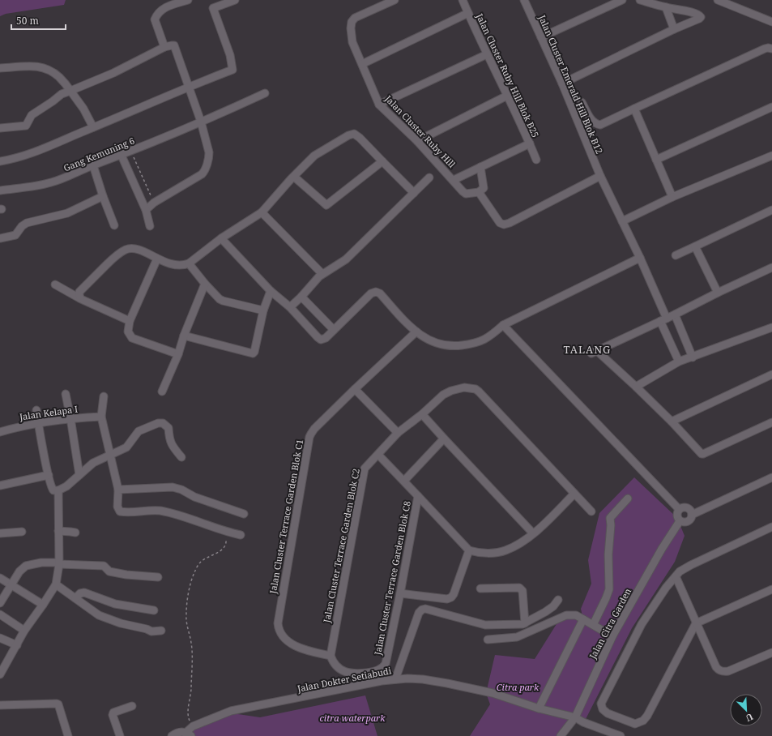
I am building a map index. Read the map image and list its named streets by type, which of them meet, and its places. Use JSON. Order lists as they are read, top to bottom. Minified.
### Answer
{"streets":{"street":["Jalan Cluster Ruby Hill Blok B25","Jalan Cluster Emerald Hill Blok B12","Jalan Cluster Ruby Hill","Gang Kemuning 6","Jalan Kelapa I","Jalan Cluster Terrace Garden Blok C1","Jalan Cluster Terrace Garden Blok C2","Jalan Cluster Terrace Garden Blok C8","Jalan Citra Garden","Jalan Dokter Setiabudi"]},"crossings":[["Jalan Cluster Terrace Garden Blok C1","Jalan Cluster Terrace Garden Blok C2"],["Jalan Cluster Terrace Garden Blok C1","Jalan Cluster Terrace Garden Blok C8"],["Jalan Cluster Terrace Garden Blok C2","Jalan Cluster Terrace Garden Blok C8"],["Jalan Citra Garden","Jalan Dokter Setiabudi"]],"districts":["TALANG"],"parks":["Citra park","citra waterpark"],"scale_bar":"50 m","north":"bottom right"}
